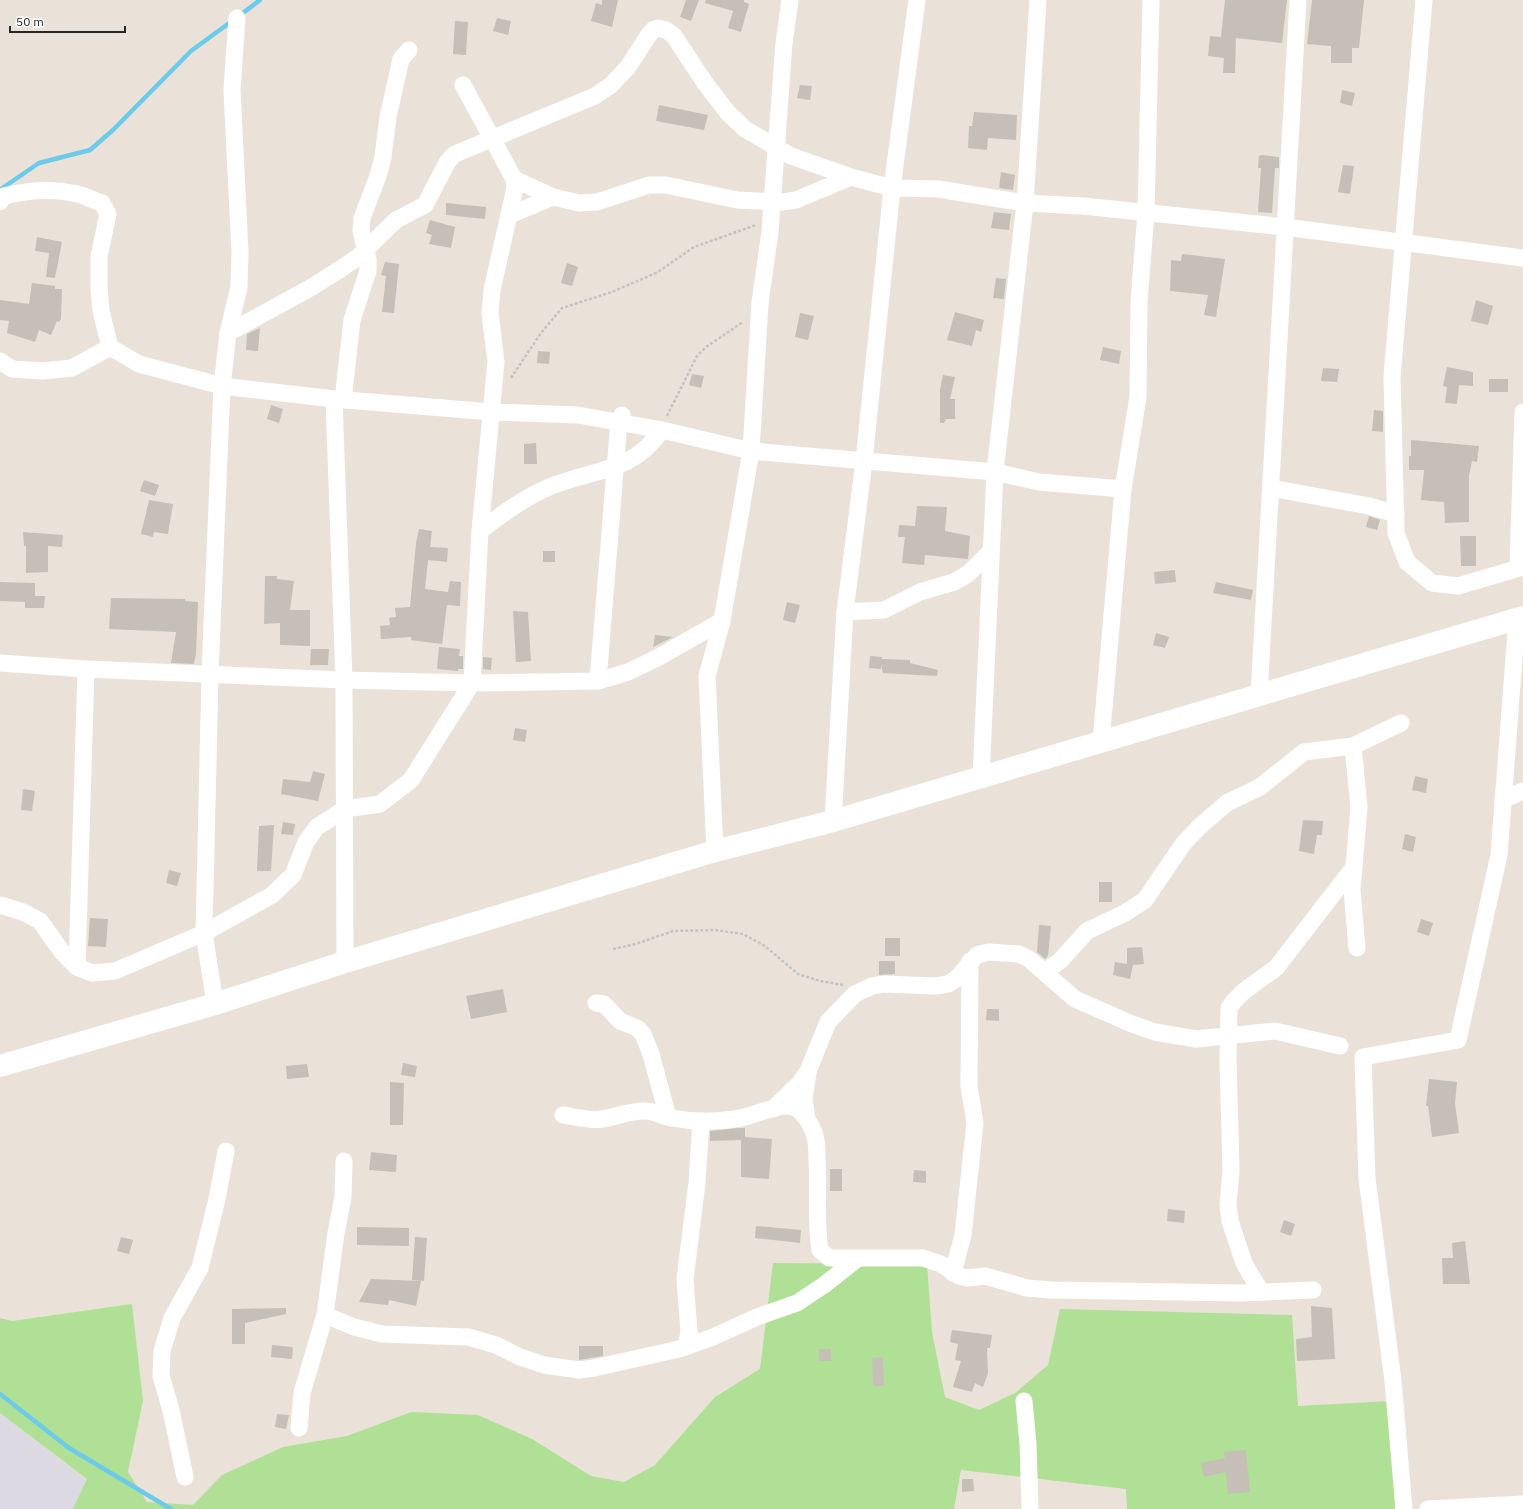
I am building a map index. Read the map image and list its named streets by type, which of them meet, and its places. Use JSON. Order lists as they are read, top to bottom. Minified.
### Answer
{"scale_bar":"50 m"}
